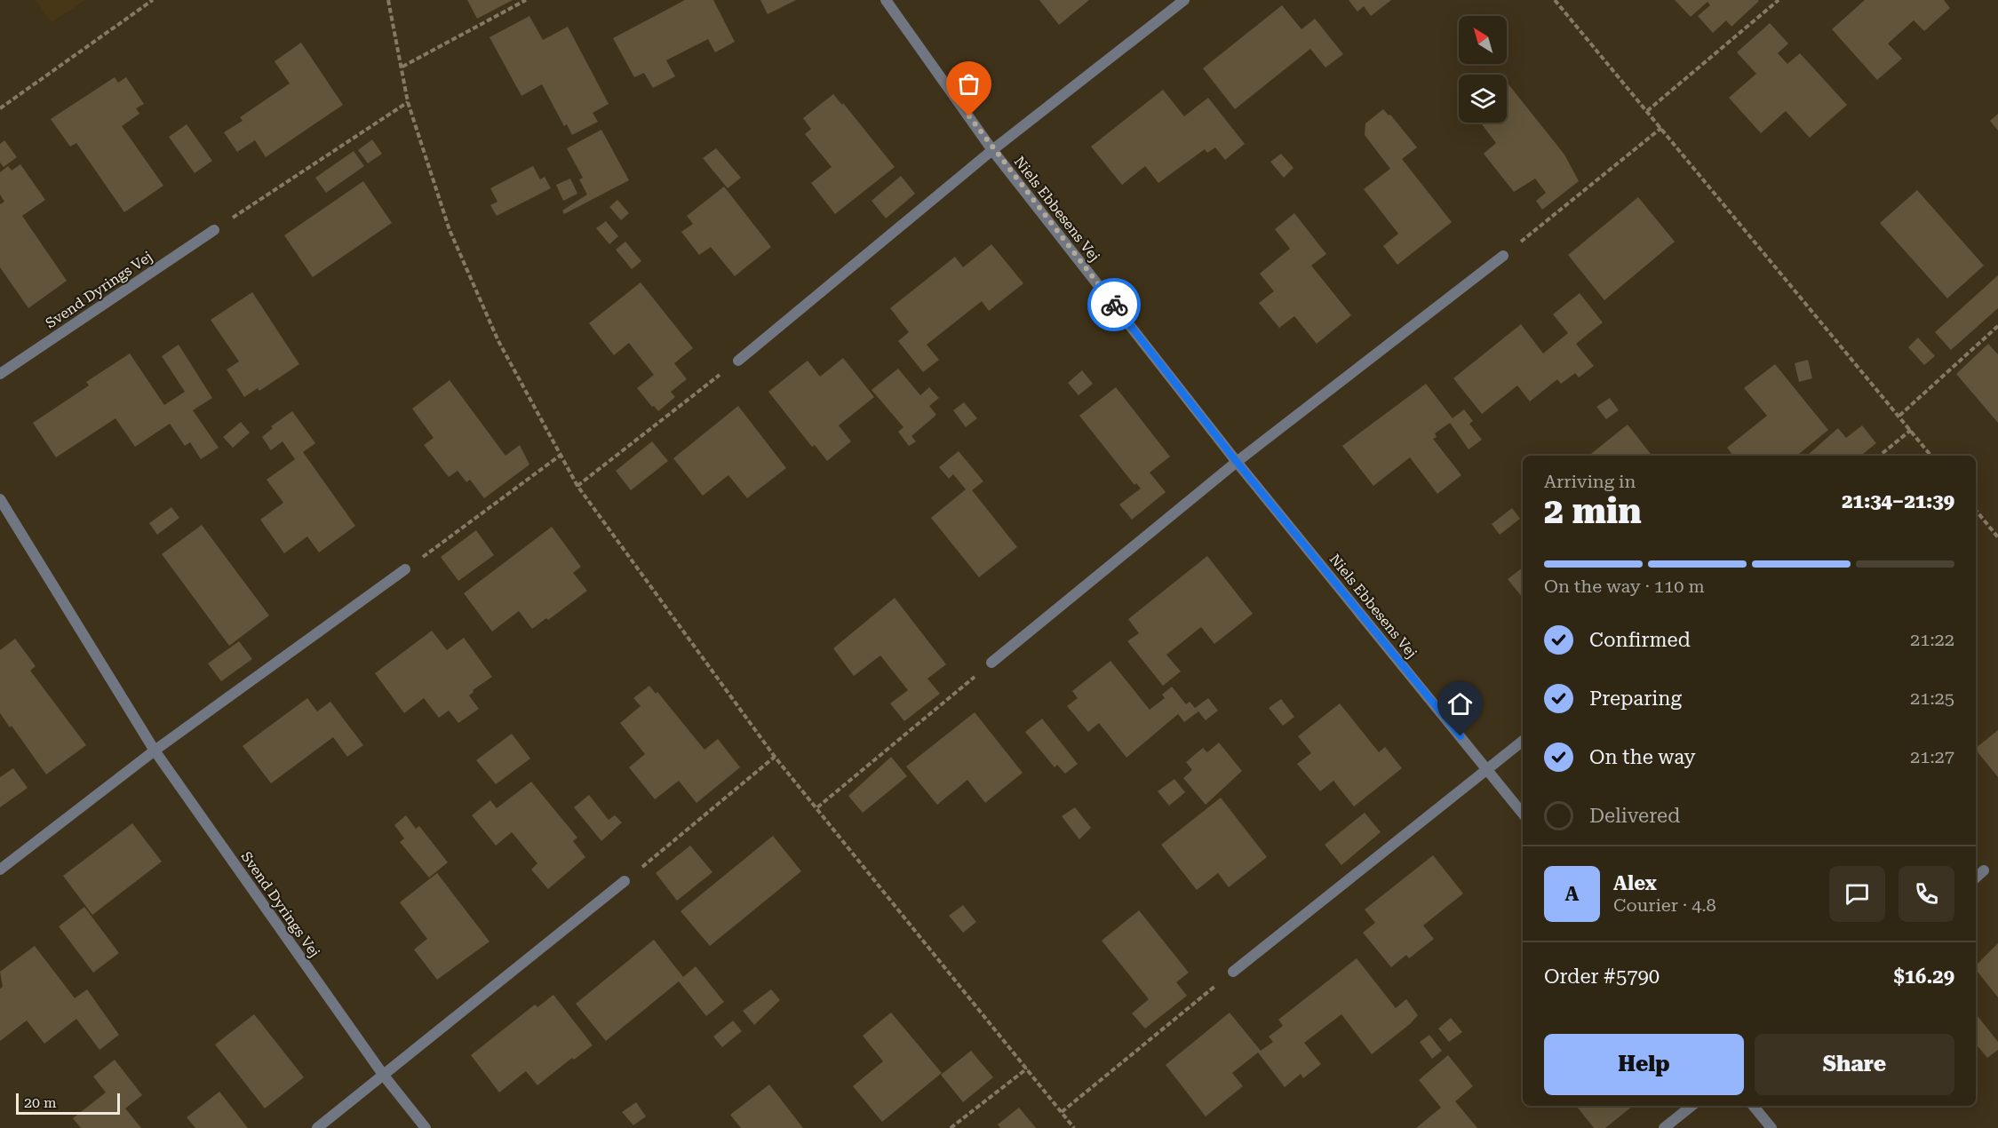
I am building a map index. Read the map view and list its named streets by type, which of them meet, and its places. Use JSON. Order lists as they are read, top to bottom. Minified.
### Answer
{"streets":{"street":["Niels Ebbesens Vej","Svend Dyrings Vej"]},"scale_bar":"20 m","north":"top left","page":{"heading":["2 min","Arriving in","21:34–21:39"],"panel":["Alex","Courier · 4.8","Order #5790","$16.29"],"bar":"On the way · 110 m","list":[["Confirmed","21:22"],["Preparing","21:25"],["On the way","21:27"],"Delivered"],"round":"A","buttons":["Help","Share"],"scale":"20 m"}}
